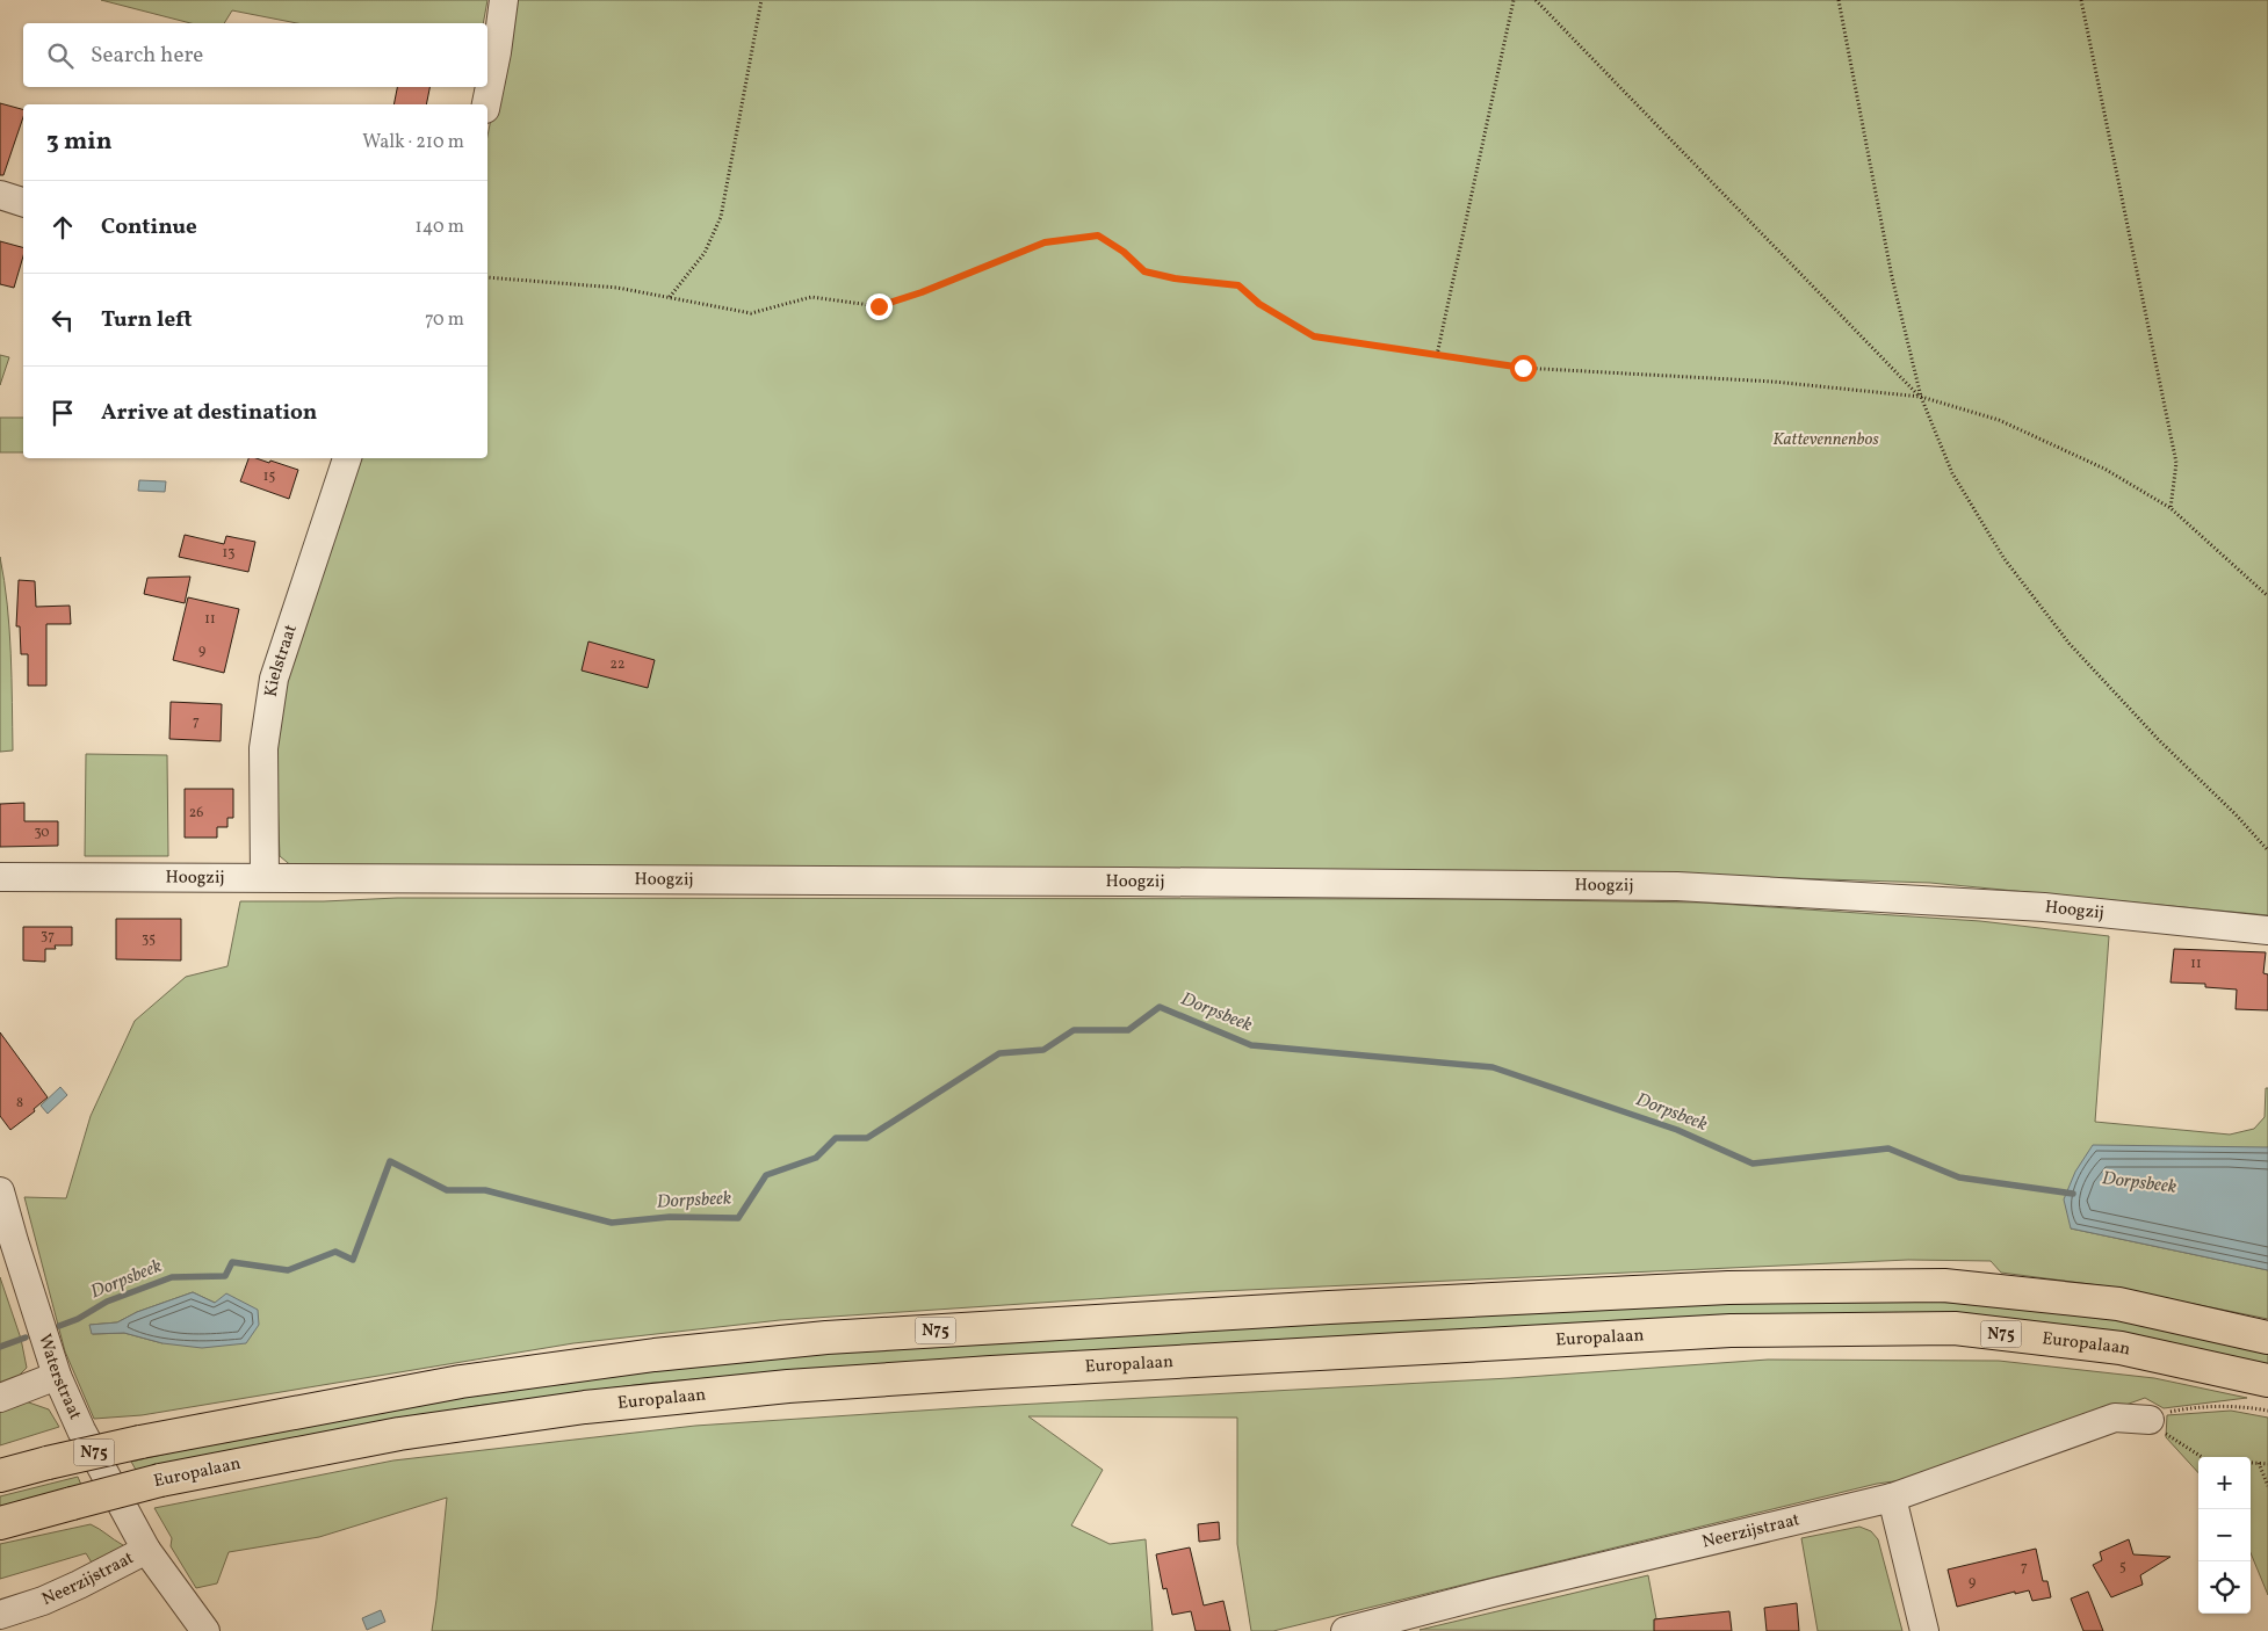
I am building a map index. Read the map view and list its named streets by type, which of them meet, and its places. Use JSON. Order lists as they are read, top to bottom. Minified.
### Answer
{"streets":{"highway":["N75","Europalaan"],"street":["Kielstraat","Hoogzij","Waterstraat","Neerzijstraat"]},"crossings":[["Kielstraat","Hoogzij"],["Waterstraat","Neerzijstraat"]],"water":["Dorpsbeek"],"parks":["Kattevennenbos"],"house_numbers":["15","13","11","9","22","7","26","30","37","35","11","8","7","5","9"],"page":{"search":"Search here","heading":["3 min","Walk · 210 m"],"list":[["Continue","140 m"],["Turn left","70 m"],"Arrive at destination"],"map_buttons":["+","−"]}}
